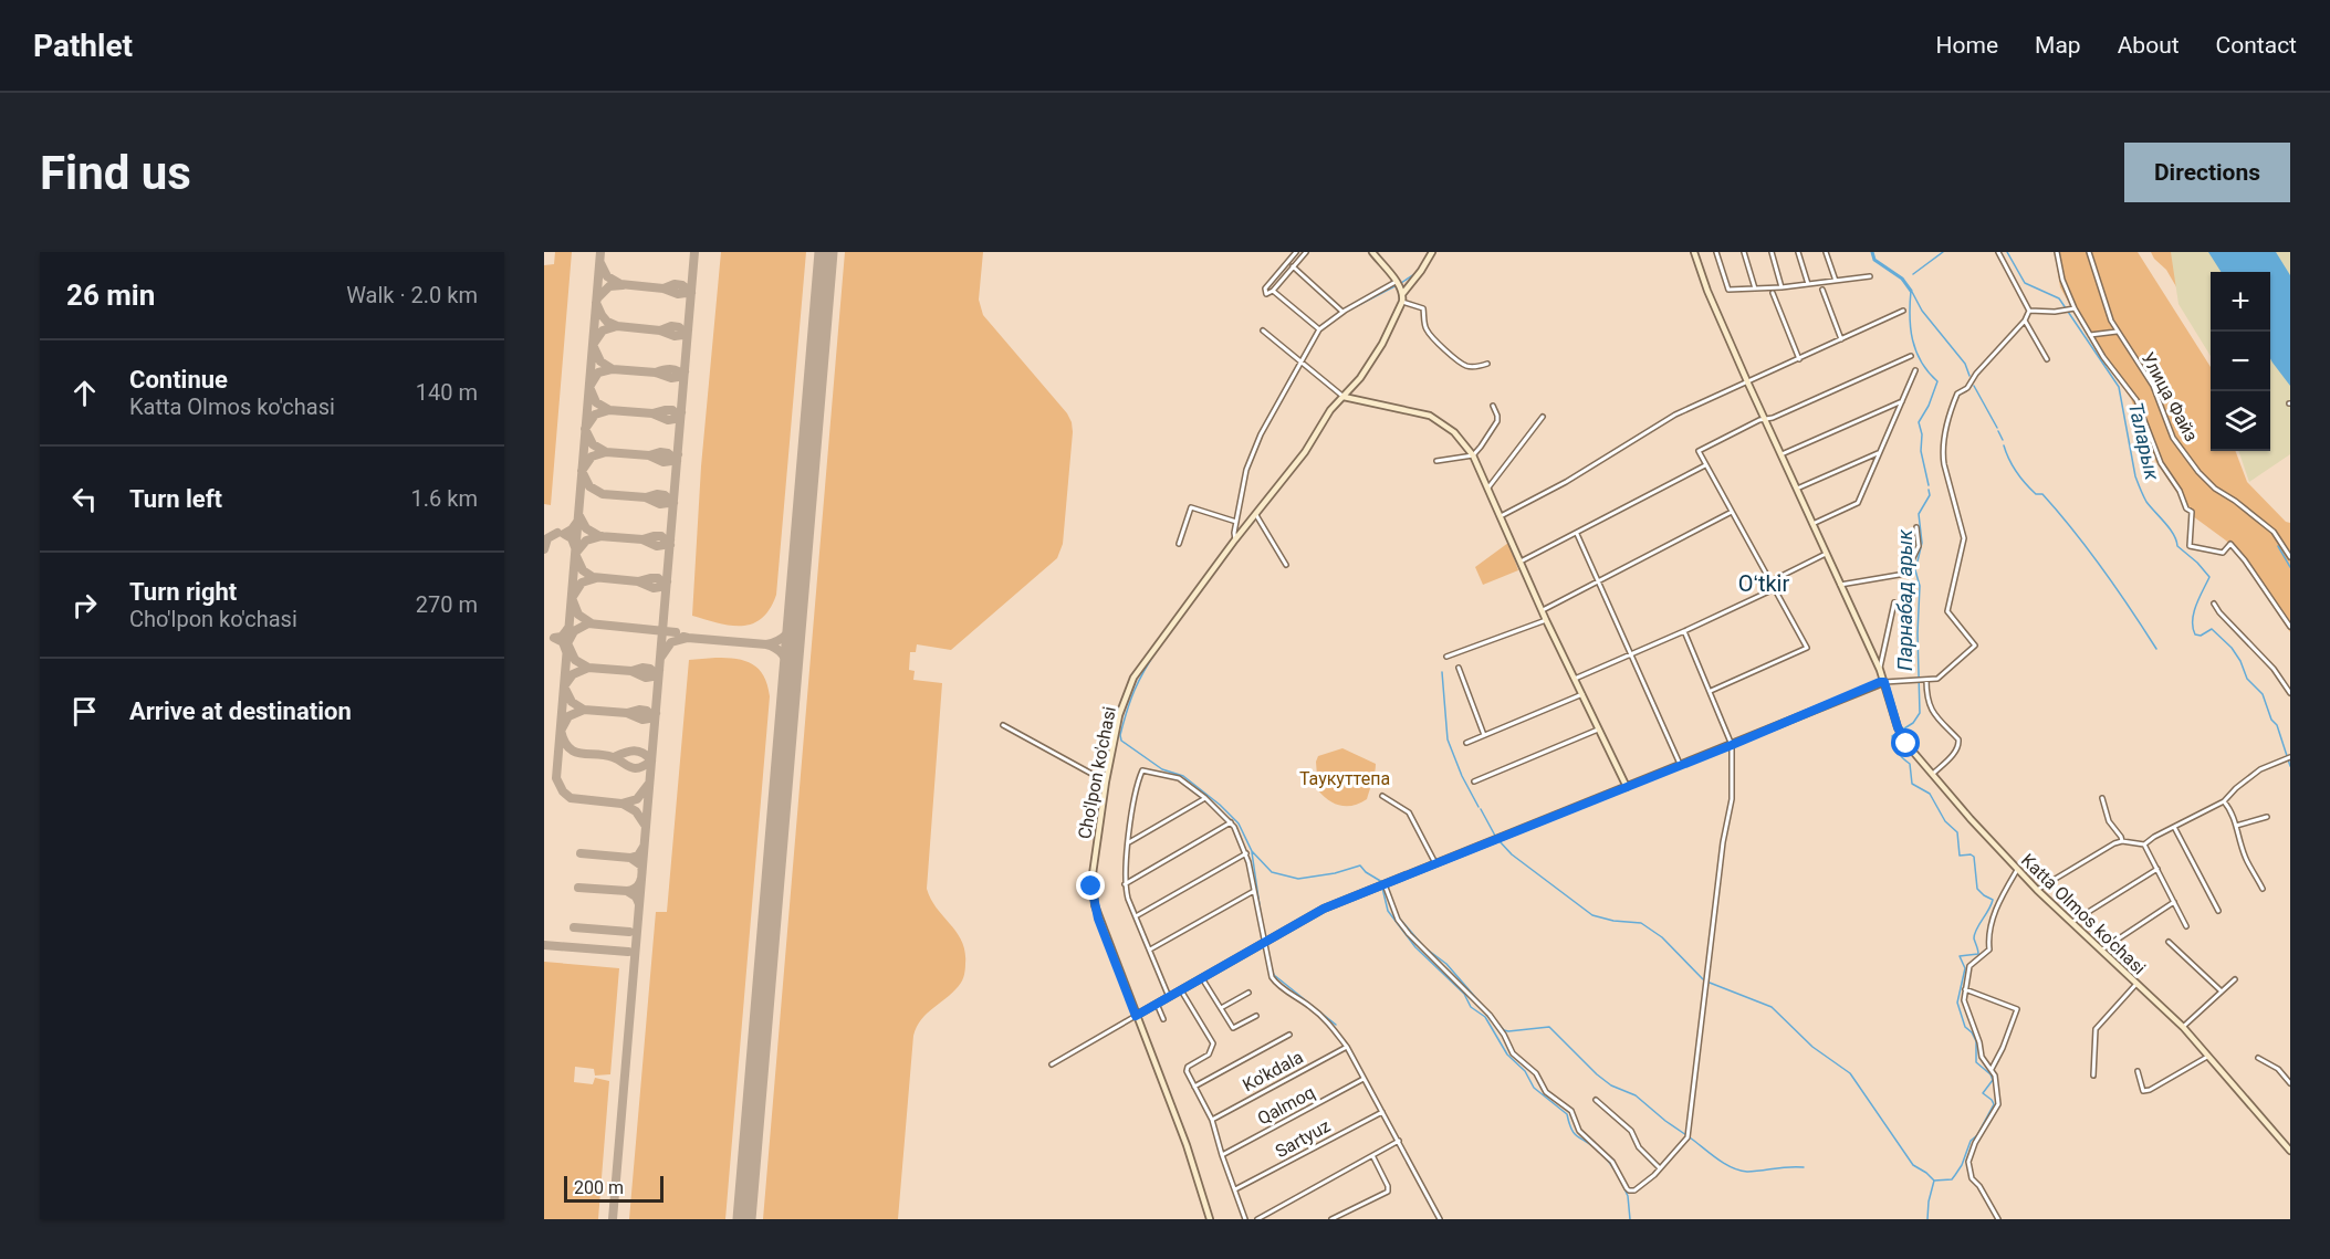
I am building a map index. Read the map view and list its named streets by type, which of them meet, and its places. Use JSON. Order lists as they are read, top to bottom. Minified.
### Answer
{"streets":{"street":["Улица Файз","Cho'lpon ko'chasi","Katta Olmos ko'chasi","Ko'kdala","Qalmoq","Sartyuz"]},"districts":["Oʻtkir"],"water":["Таларык","Парнабад арык"],"parks":["Таукуттепа"],"scale_bar":"200 m","page":{"header":"Pathlet","nav":["Home","Map","About","Contact"],"buttons":"Directions","title":"Find us","heading":["26 min","Walk · 2.0 km"],"map_buttons":["+","−"],"list":[["Continue","Katta Olmos ko'chasi","140 m"],["Turn left","1.6 km"],["Turn right","Cho'lpon ko'chasi","270 m"],"Arrive at destination"],"scale":"200 m"}}
